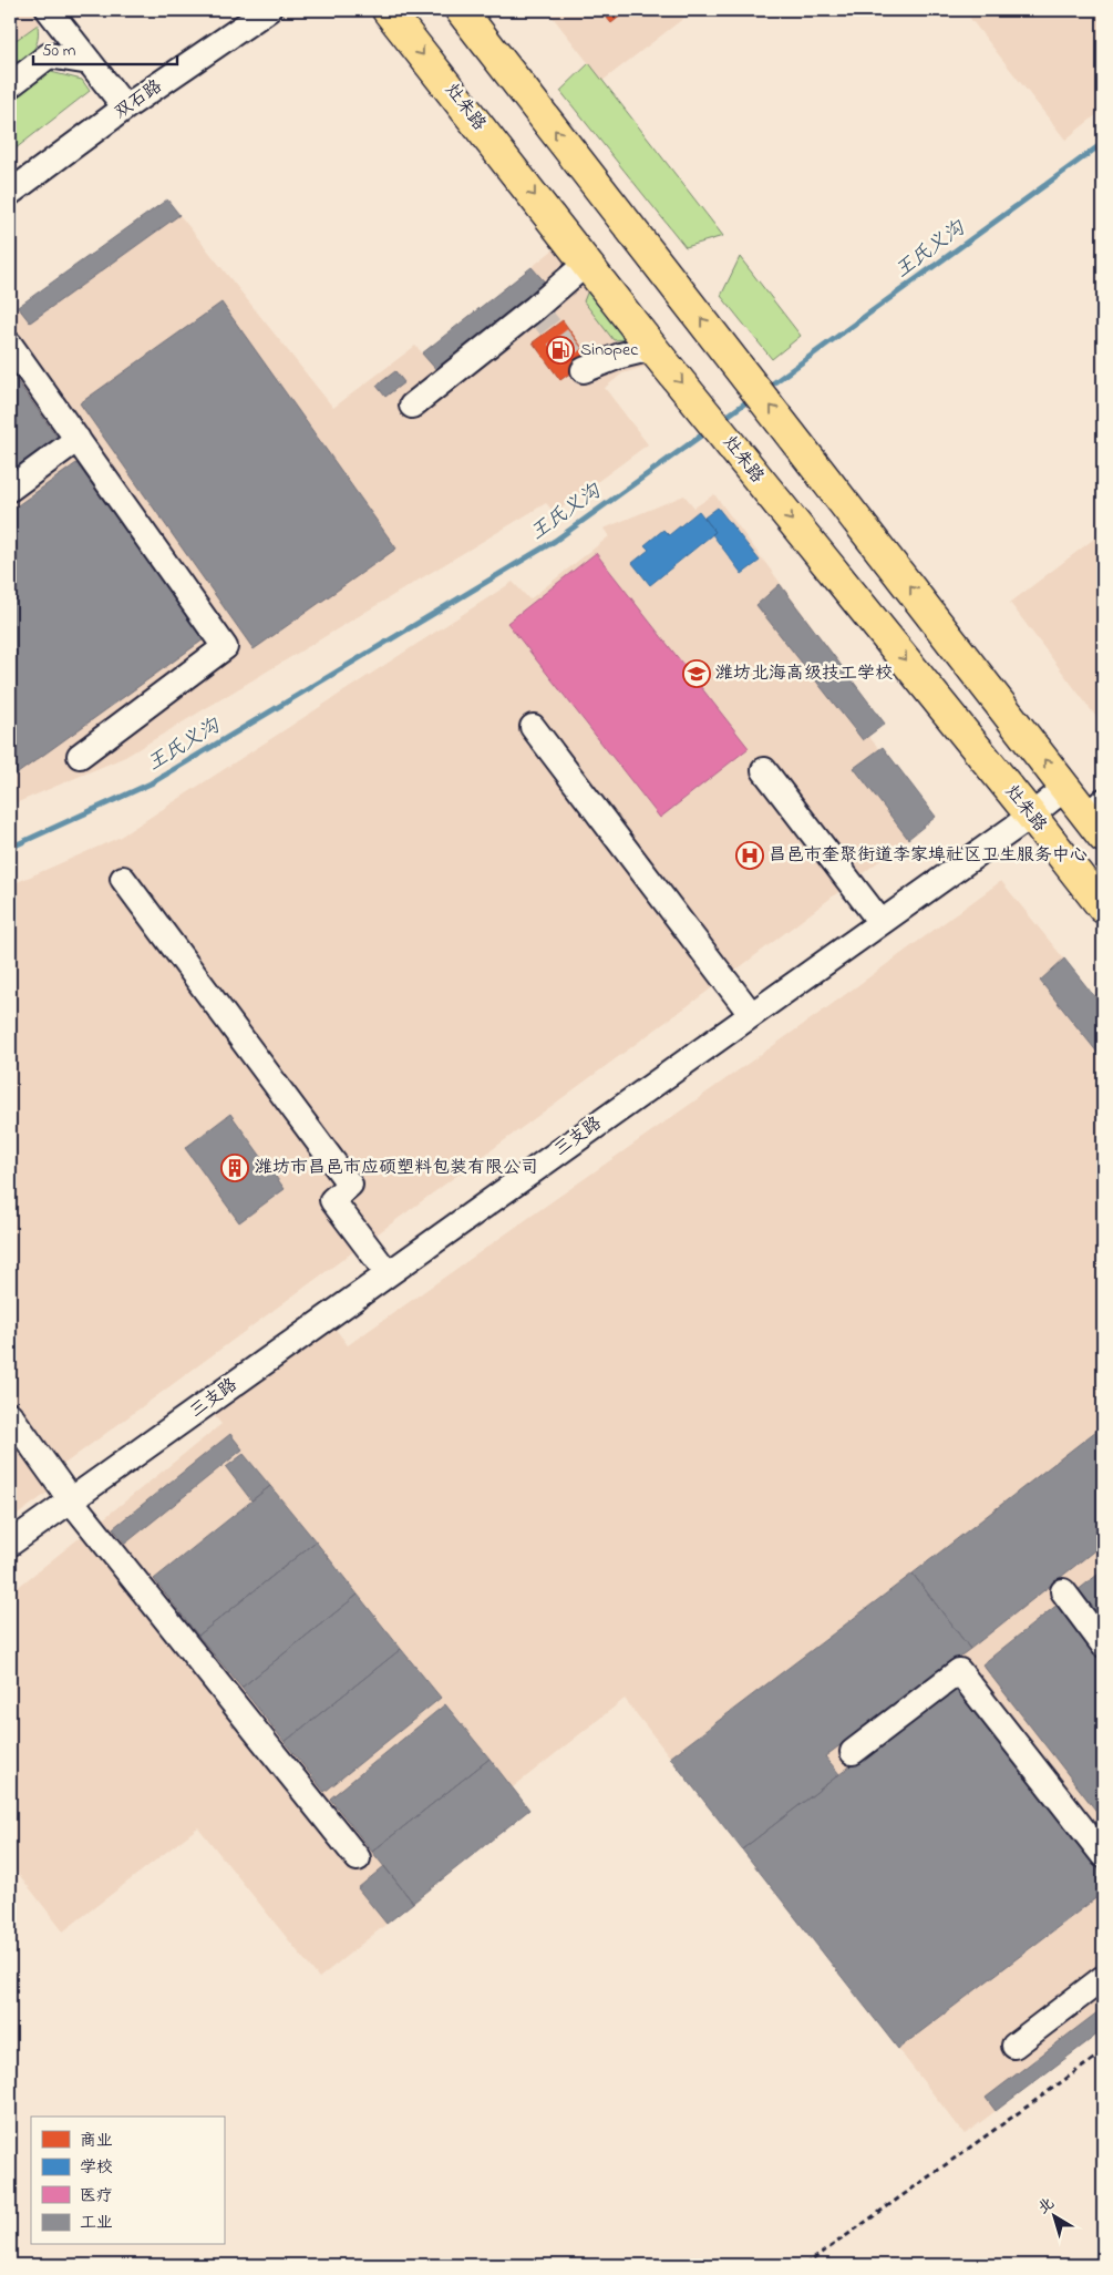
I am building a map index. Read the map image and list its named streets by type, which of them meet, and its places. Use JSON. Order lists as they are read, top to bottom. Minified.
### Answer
{"streets":{"main road":["灶朱路"],"street":["双石路","三支路"]},"crossings":[["灶朱路","三支路"]],"water":["王氏义沟"],"places":{"fuel station":["Sinopec"],"school or university":["潍坊北海高级技工学校"],"hospital":["昌邑市奎聚街道李家埠社区卫生服务中心"],"building":["潍坊市昌邑市应硕塑料包装有限公司"]},"legend":["商业","学校","医疗","工业"],"scale_bar":"50 m","north":"top left"}
